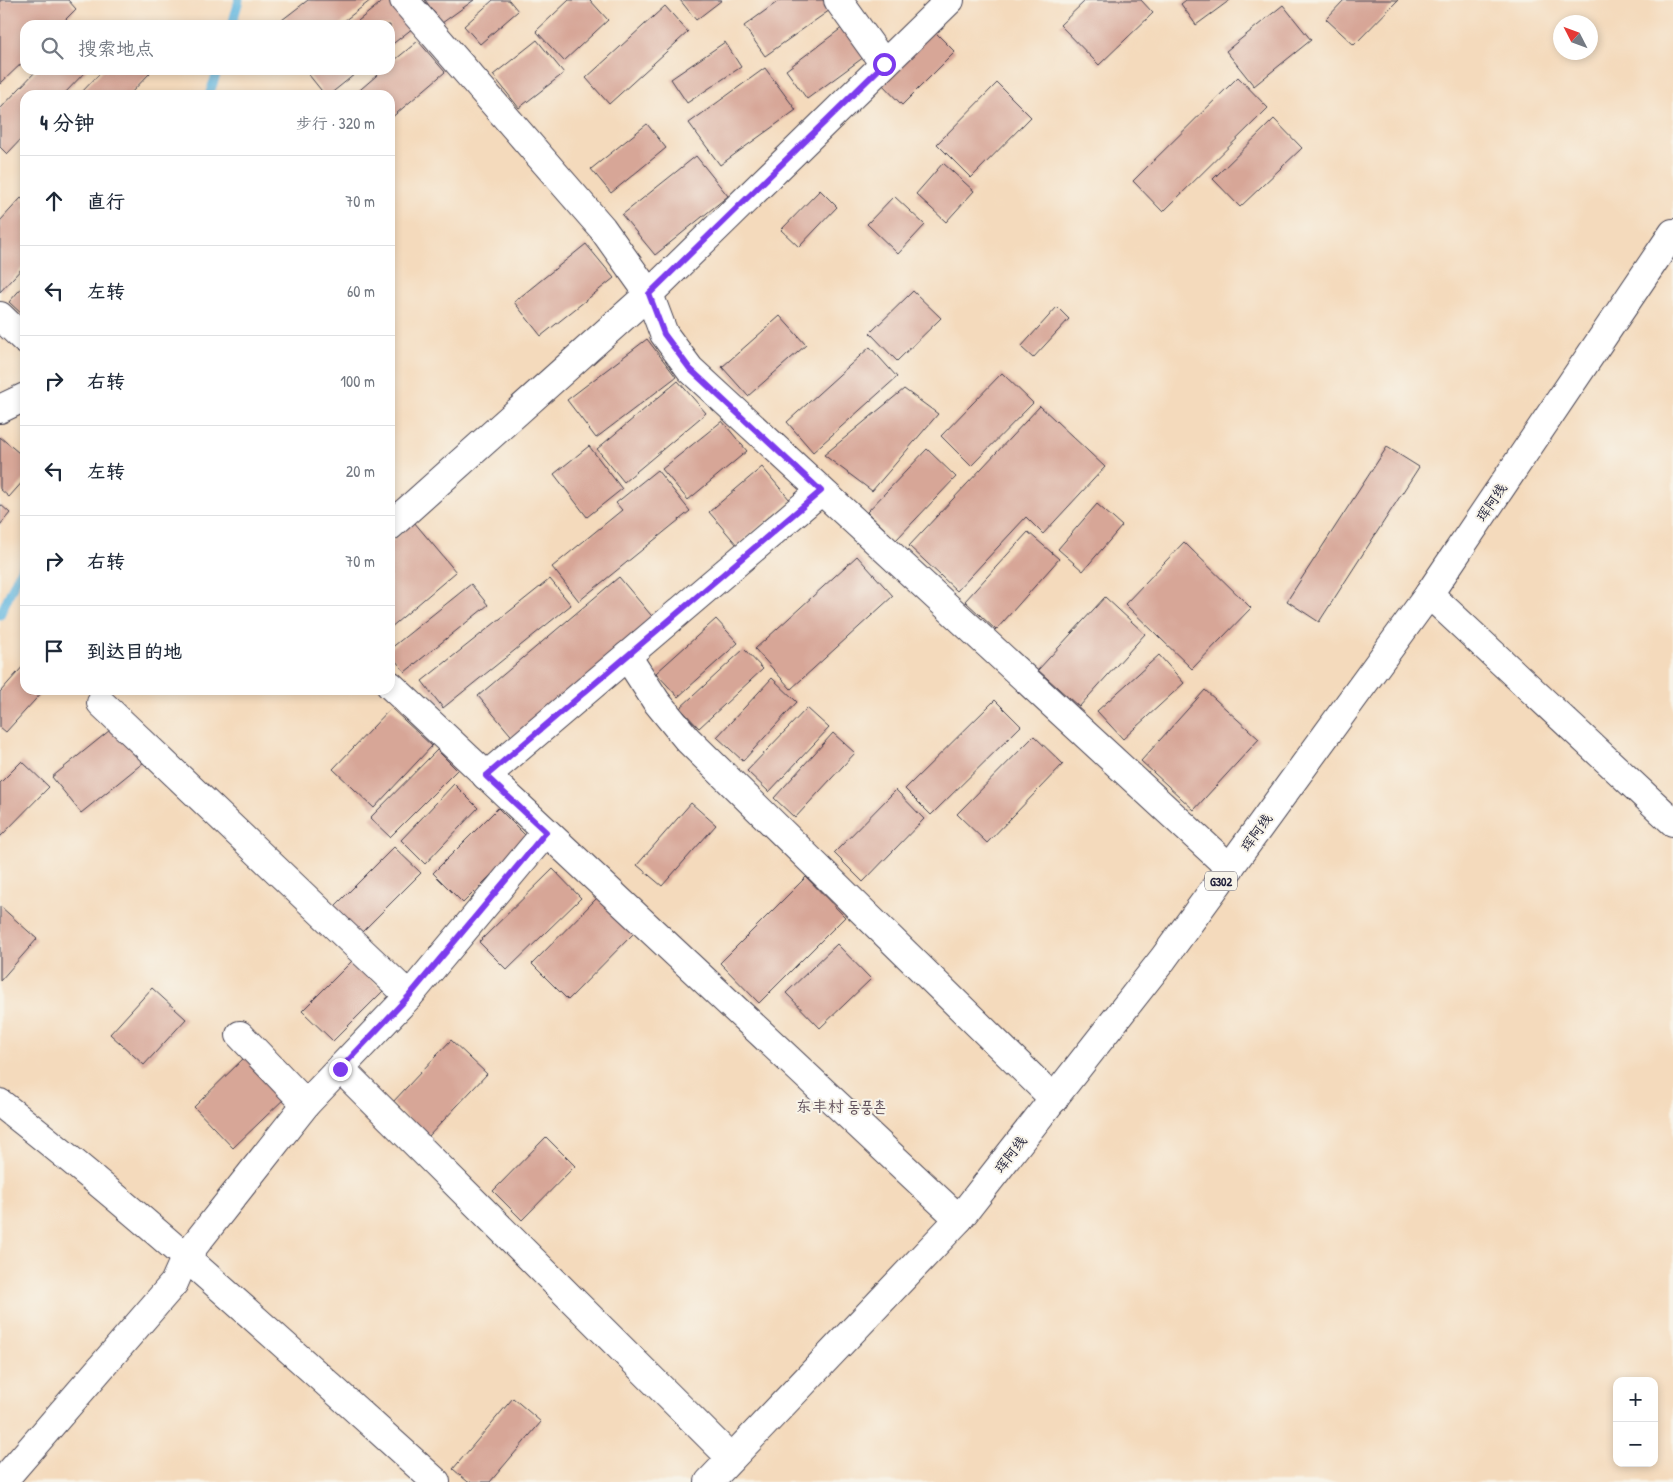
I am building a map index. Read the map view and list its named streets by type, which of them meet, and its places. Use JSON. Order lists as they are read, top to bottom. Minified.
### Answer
{"streets":{"main road":["珲阿线","G302"]},"districts":["东丰村 동풍촌"],"north":"top left","page":{"search":"搜索地点","heading":["4 分钟","步行 · 320 m"],"list":[["直行","70 m"],["左转","60 m"],["右转","100 m"],["左转","20 m"],["右转","70 m"],"到达目的地"],"map_buttons":["+","−"]}}
